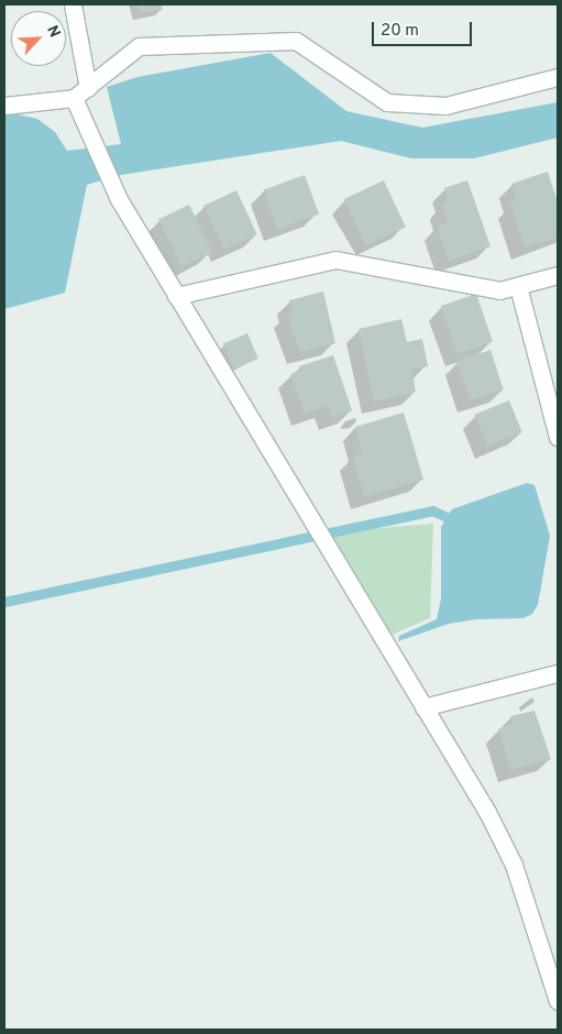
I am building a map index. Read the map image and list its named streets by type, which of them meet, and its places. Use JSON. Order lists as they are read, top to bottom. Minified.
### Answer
{"scale_bar":"20 m","north":"top right"}
